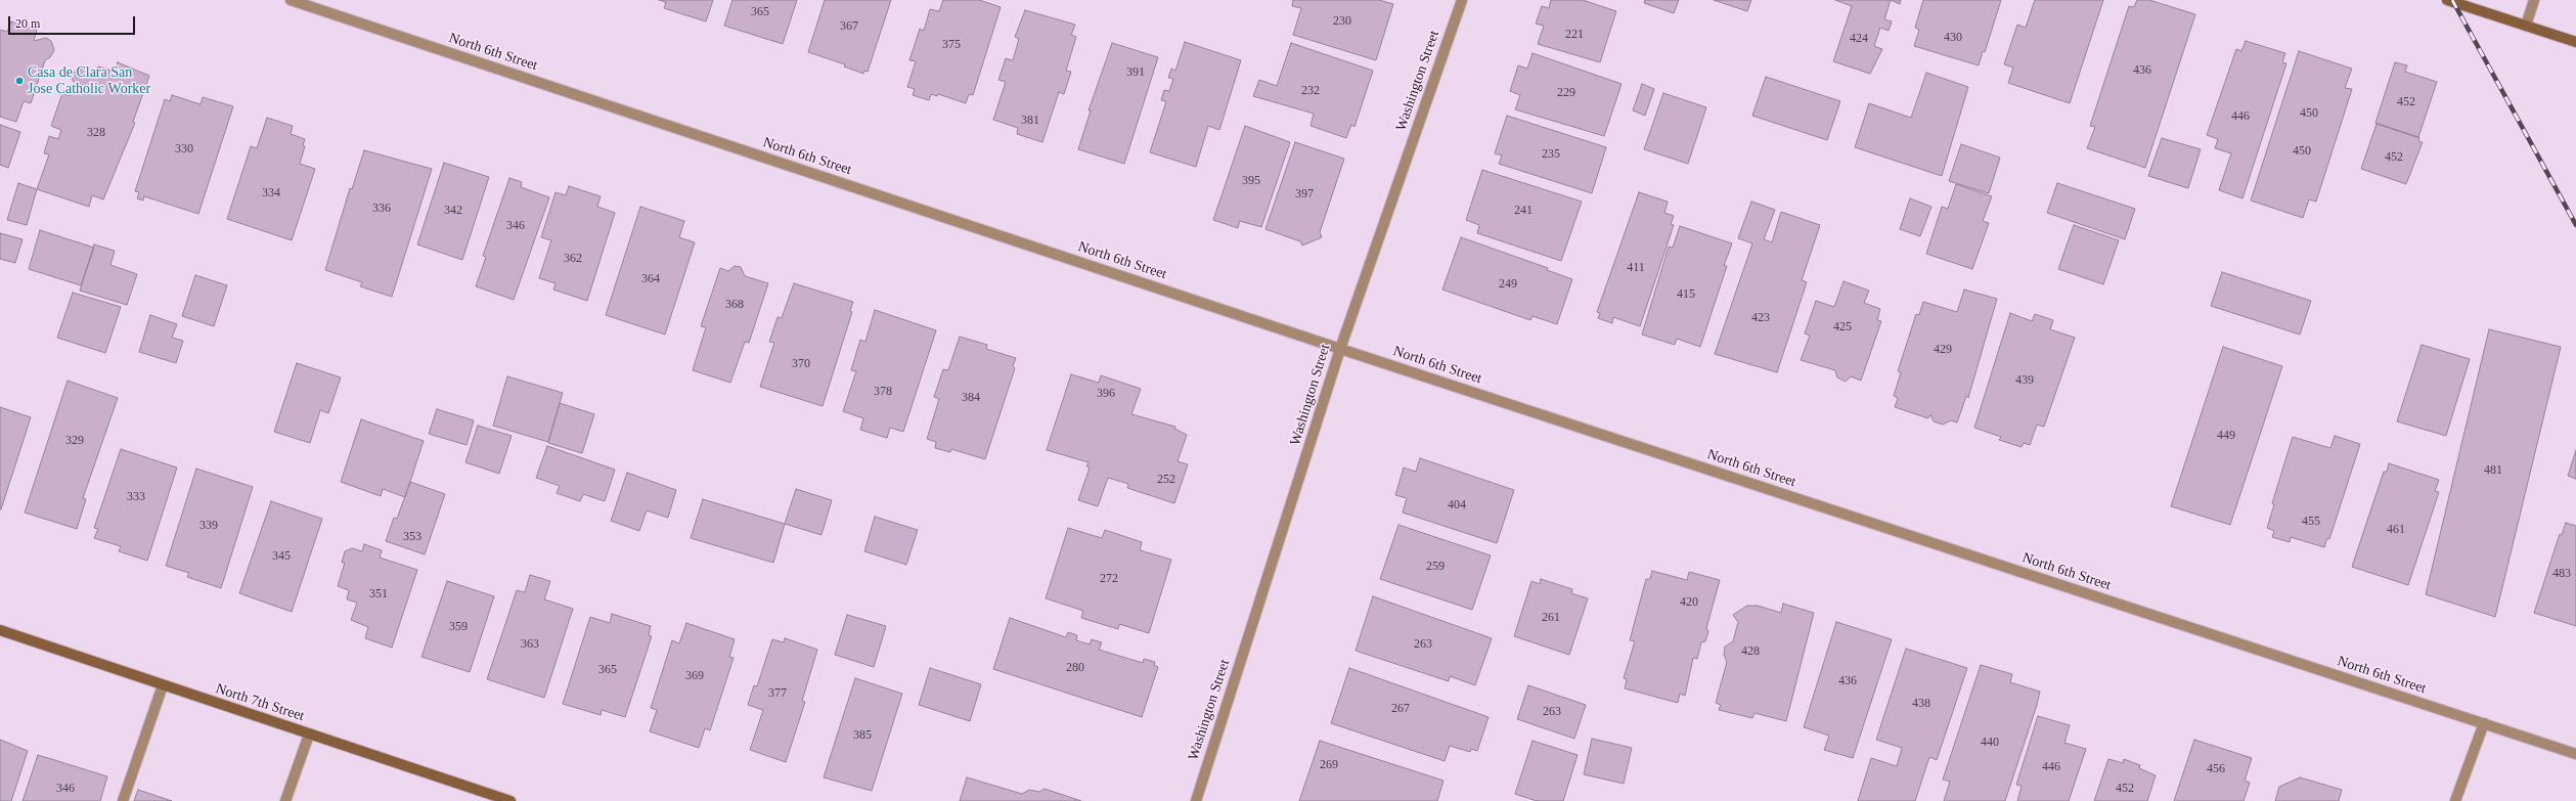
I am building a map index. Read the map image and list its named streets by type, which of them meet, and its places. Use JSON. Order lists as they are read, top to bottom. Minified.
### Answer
{"streets":{"street":["North 6th Street","Washington Street","North 7th Street"]},"crossings":[["North 6th Street","Washington Street"]],"places":["Casa de Clara San Jose Catholic Worker"],"house_numbers":["365","230","367","221","430","424","375","436","391","232","229","452","450","446","381","328","330","450","235","452","395","334","397","336","342","241","346","362","411","364","249","415","368","423","425","429","370","439","378","396","384","449","329","481","252","333","404","455","339","461","353","345","259","483","272","351","420","261","359","363","263","428","280","365","369","436","377","438","267","263","385","440","269","446","456","346","452"],"scale_bar":"20 m"}
